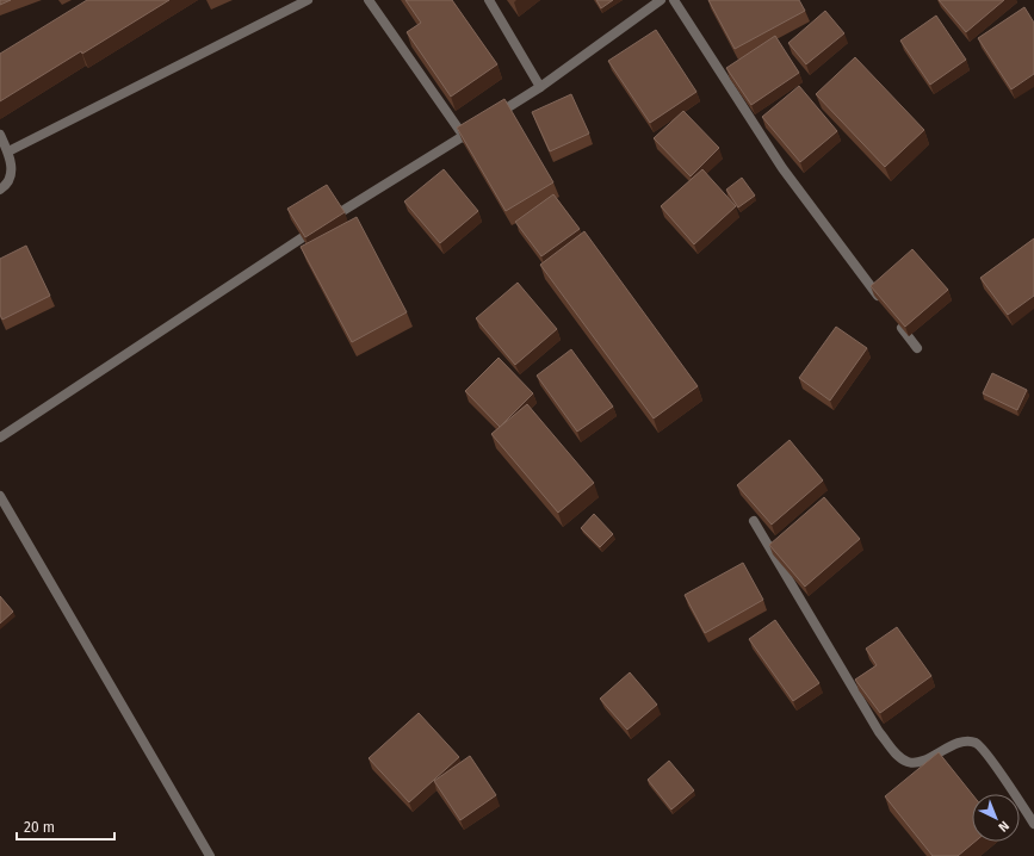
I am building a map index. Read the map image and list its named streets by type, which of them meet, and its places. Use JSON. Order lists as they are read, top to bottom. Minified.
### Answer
{"scale_bar":"20 m","north":"bottom right"}
